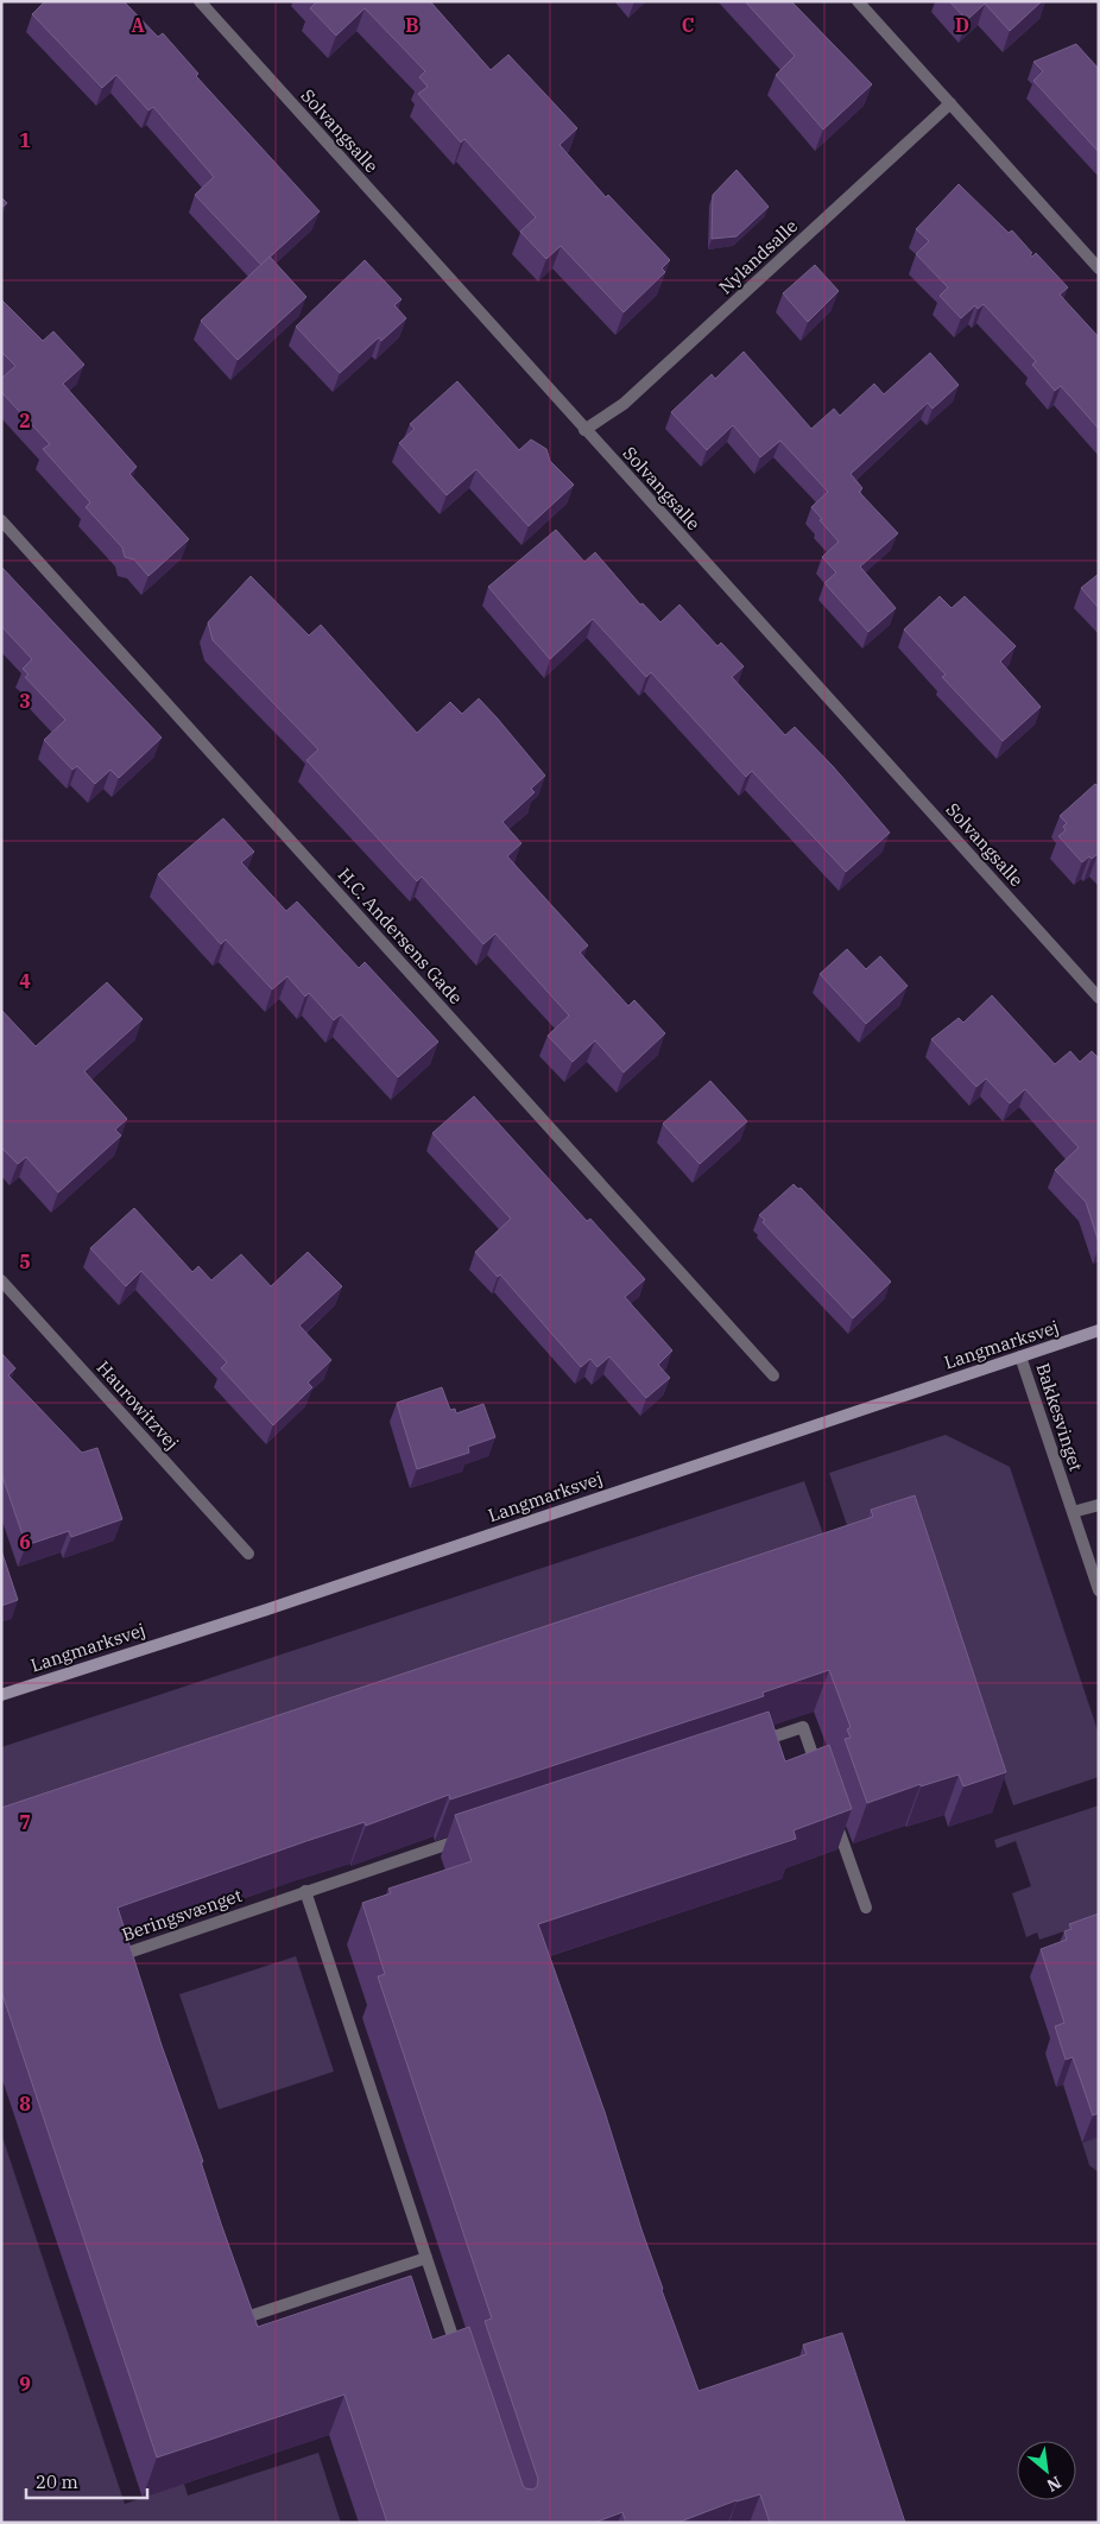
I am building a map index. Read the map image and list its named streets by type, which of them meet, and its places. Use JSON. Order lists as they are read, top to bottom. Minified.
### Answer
{"streets":{"main road":["Langmarksvej"],"street":["Solvangsalle","Nylandsalle","H.C. Andersens Gade","Haurowitzvej","Bakkesvinget","Beringsvænget"]},"crossings":[["Solvangsalle","Nylandsalle"],["Langmarksvej","Bakkesvinget"]],"scale_bar":"20 m","north":"bottom right","grid":{"columns":["A","B","C","D"],"rows":["1","2","3","4","5","6","7","8","9"]}}
